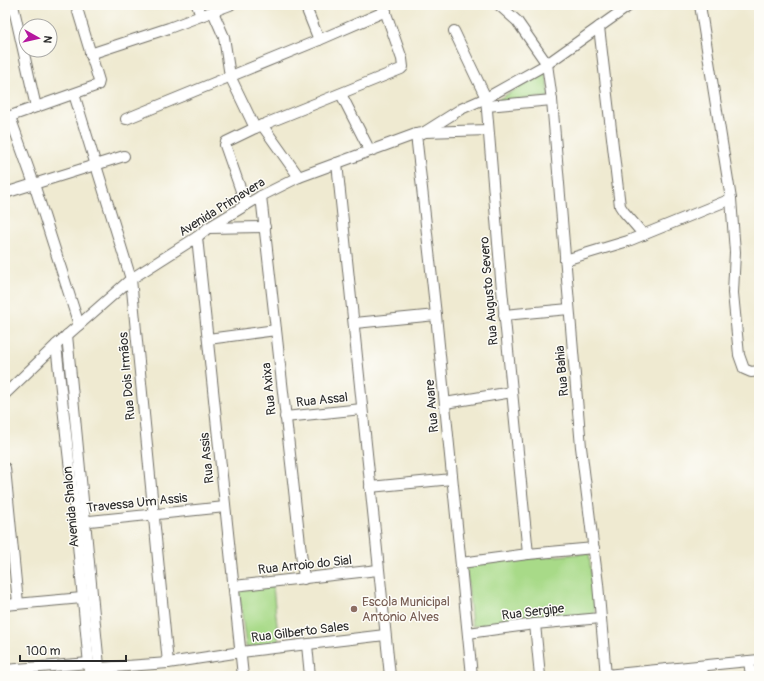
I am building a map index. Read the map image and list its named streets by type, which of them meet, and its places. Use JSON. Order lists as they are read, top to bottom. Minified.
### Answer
{"streets":{"street":["Avenida Primavera","Rua Augusto Severo","Rua Bahia","Rua Dois Irmãos","Rua Axixa","Rua Assal","Rua Avare","Rua Assis","Travessa Um Assis","Avenida Shalon","Rua Arroio do Sial","Rua Sergipe","Rua Gilberto Sales"]},"crossings":[["Avenida Primavera","Rua Augusto Severo"],["Avenida Primavera","Rua Dois Irmãos"],["Avenida Primavera","Rua Axixa"],["Avenida Primavera","Rua Avare"],["Avenida Primavera","Rua Assis"],["Avenida Primavera","Avenida Shalon"],["Rua Bahia","Rua Sergipe"],["Rua Dois Irmãos","Travessa Um Assis"],["Rua Dois Irmãos","Rua Gilberto Sales"],["Rua Axixa","Rua Assal"],["Rua Axixa","Rua Arroio do Sial"],["Rua Avare","Rua Sergipe"],["Rua Assis","Travessa Um Assis"],["Rua Assis","Rua Arroio do Sial"],["Rua Assis","Rua Gilberto Sales"],["Travessa Um Assis","Avenida Shalon"],["Avenida Shalon","Rua Gilberto Sales"]],"places":["Escola Municipal Antonio Alves"],"scale_bar":"100 m","north":"right"}
